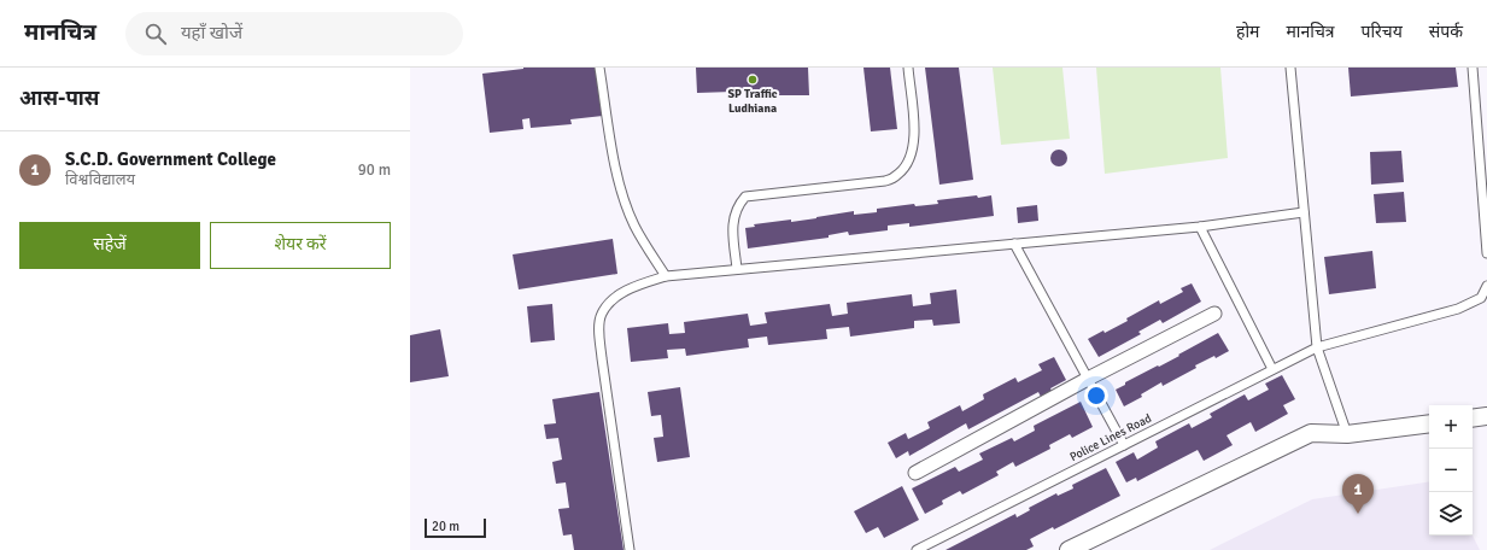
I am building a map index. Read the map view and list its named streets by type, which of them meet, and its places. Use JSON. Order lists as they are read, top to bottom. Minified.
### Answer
{"streets":{"lane":["Police Lines Road"]},"places":["SP Traffic Ludhiana"],"scale_bar":"20 m","page":{"header":"मानचित्र","search":"यहाँ खोजें","nav":["होम","मानचित्र","परिचय","संपर्क"],"heading":"आस-पास","list":[{"mark":"1","name":"S.C.D. Government College","note":"विश्वविद्यालय","value":"90 m"}],"buttons":["सहेजें","शेयर करें"],"map_buttons":["+","−"],"pins":"1","scale":"20 m"}}
